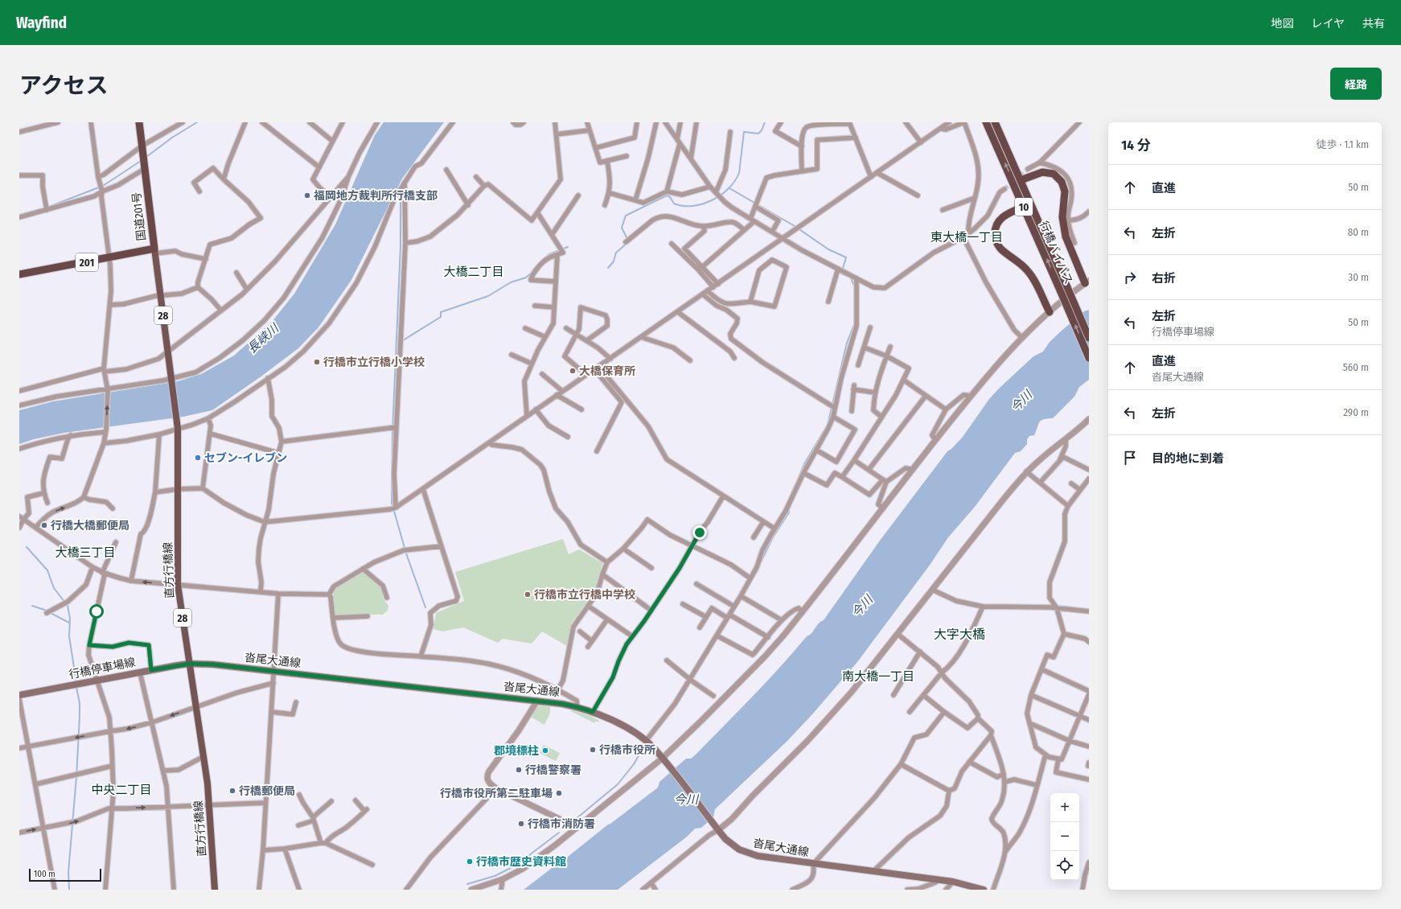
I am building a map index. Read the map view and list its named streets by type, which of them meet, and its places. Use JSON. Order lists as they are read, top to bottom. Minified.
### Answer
{"streets":{"highway":["10","国道201号","行橋バイパス","201"],"main road":["28","直方行橋線","沓尾大通線","行橋停車場線"]},"crossings":[["国道201号","直方行橋線"],["直方行橋線","沓尾大通線"],["直方行橋線","行橋停車場線"],["沓尾大通線","行橋停車場線"]],"districts":["東大橋一丁目","大橋二丁目","大橋三丁目","大字大橋","南大橋一丁目","中央二丁目"],"water":["長峡川","今川"],"places":["福岡地方裁判所行橋支部","行橋市立行橋小学校","大橋保育所","セブン-イレブン","行橋大橋郵便局","行橋市立行橋中学校","行橋市役所","郡境標柱","行橋警察署","行橋郵便局","行橋市役所第二駐車場","行橋市消防署","行橋市歴史資料館"],"scale_bar":"100 m","page":{"header":"Wayfind","nav":["地図","レイヤ","共有"],"title":"アクセス","buttons":"経路","heading":["14 分","徒歩 · 1.1 km"],"list":[["直進","50 m"],["左折","80 m"],["右折","30 m"],["左折","行橋停車場線","50 m"],["直進","沓尾大通線","560 m"],["左折","290 m"],"目的地に到着"],"map_buttons":["+","−"],"scale":"100 m"}}
